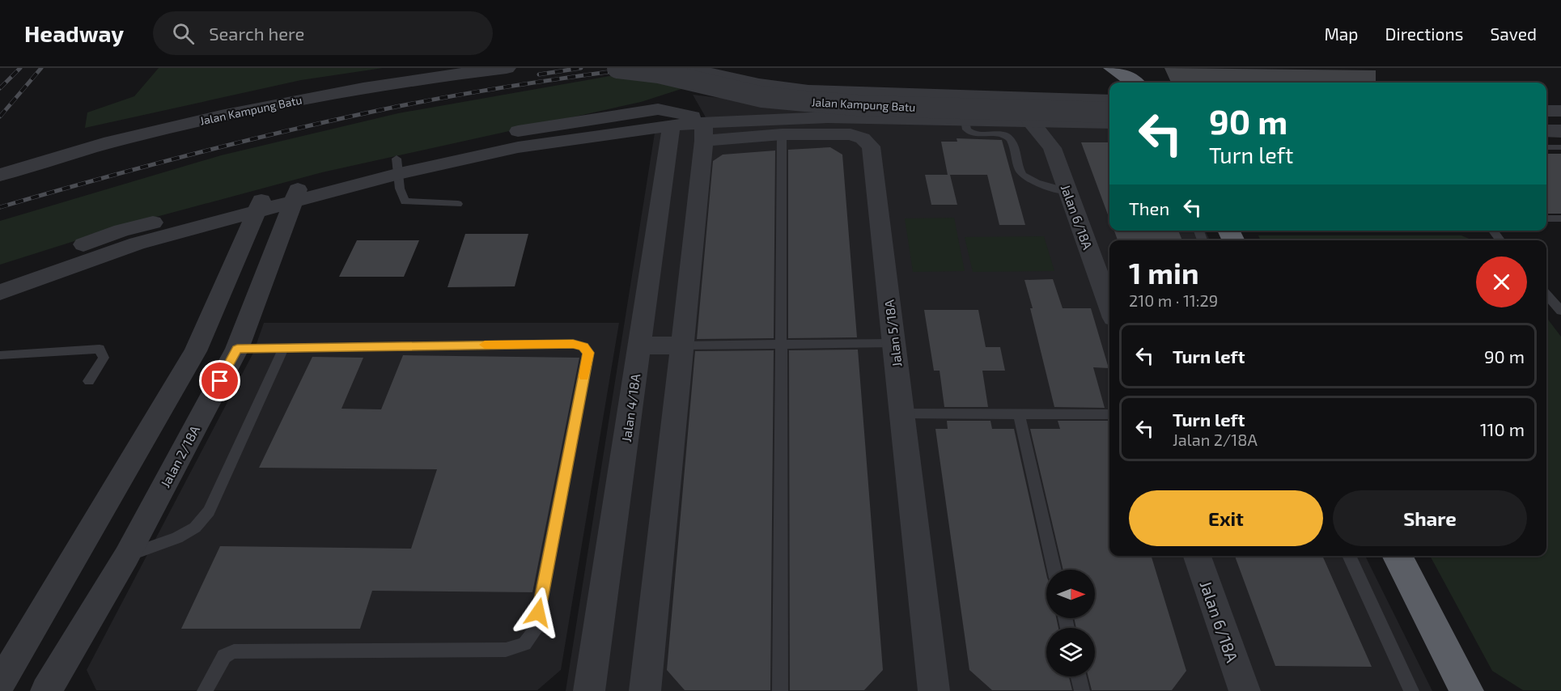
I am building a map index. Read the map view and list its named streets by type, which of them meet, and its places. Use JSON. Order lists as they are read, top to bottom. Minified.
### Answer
{"streets":{"street":["Jalan Kampung Batu","Jalan 6/18A","Jalan 5/18A","Jalan 4/18A","Jalan 2/18A"]},"north":"right","page":{"header":"Headway","search":"Search here","nav":["Map","Directions","Saved"],"turn":["90 m","Turn left"],"then":"Then","heading":["1 min","210 m · 11:29"],"list":[{"name":"Turn left","value":"90 m"},{"name":"Turn left","note":"Jalan 2/18A","value":"110 m"}],"buttons":["Exit","Share"]}}
